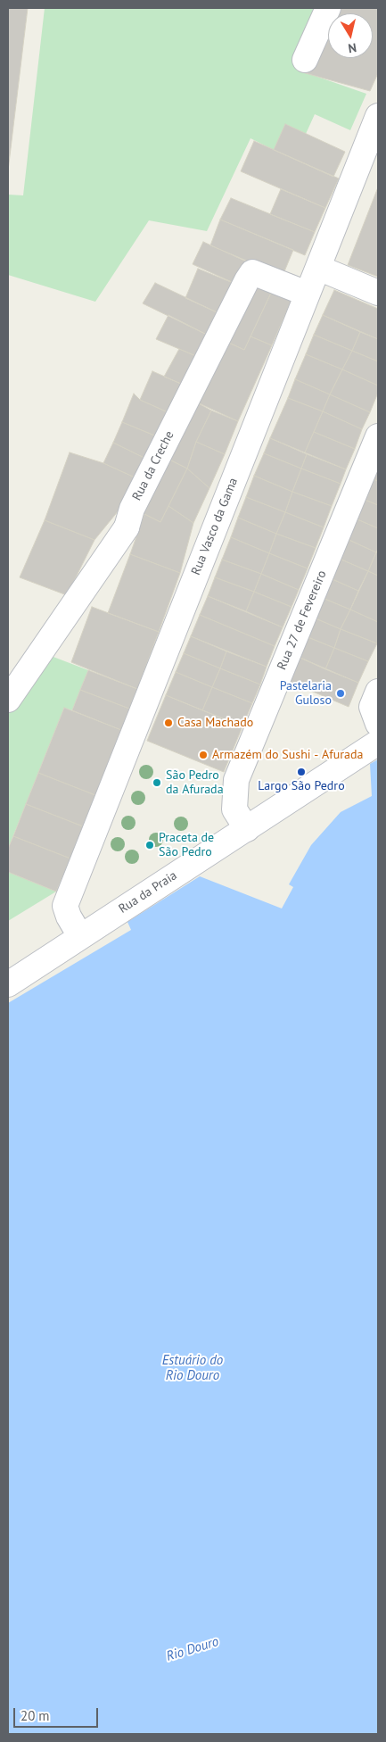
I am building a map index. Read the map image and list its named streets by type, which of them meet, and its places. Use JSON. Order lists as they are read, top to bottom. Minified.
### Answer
{"streets":{"street":["Rua da Creche","Rua Vasco da Gama","Rua 27 de Fevereiro","Rua da Praia"]},"crossings":[["Rua da Creche","Rua Vasco da Gama"],["Rua Vasco da Gama","Rua da Praia"],["Rua 27 de Fevereiro","Rua da Praia"]],"water":["Estuário do Rio Douro","Rio Douro"],"places":["Pastelaria Guloso","Casa Machado","Armazém do Sushi - Afurada","Largo São Pedro","São Pedro da Afurada","Praceta de São Pedro"],"scale_bar":"20 m","north":"bottom"}
